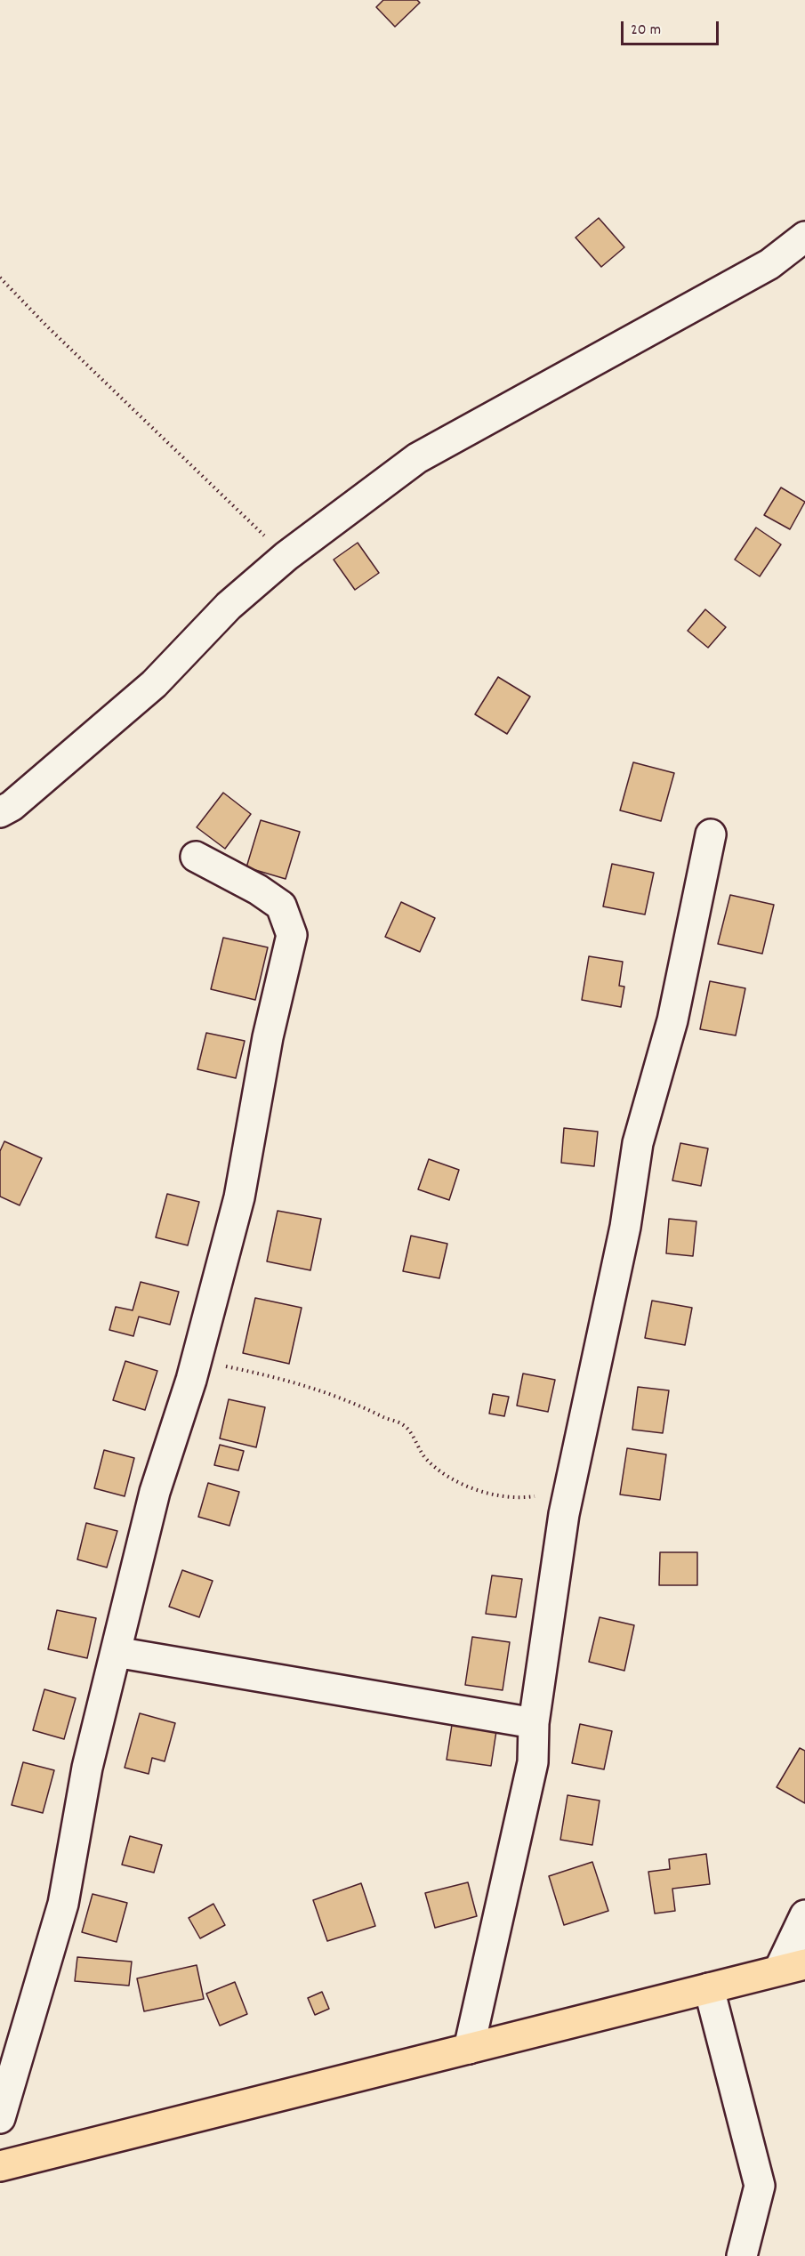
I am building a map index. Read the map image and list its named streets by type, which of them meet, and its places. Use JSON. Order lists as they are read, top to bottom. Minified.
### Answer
{"scale_bar":"20 m"}
